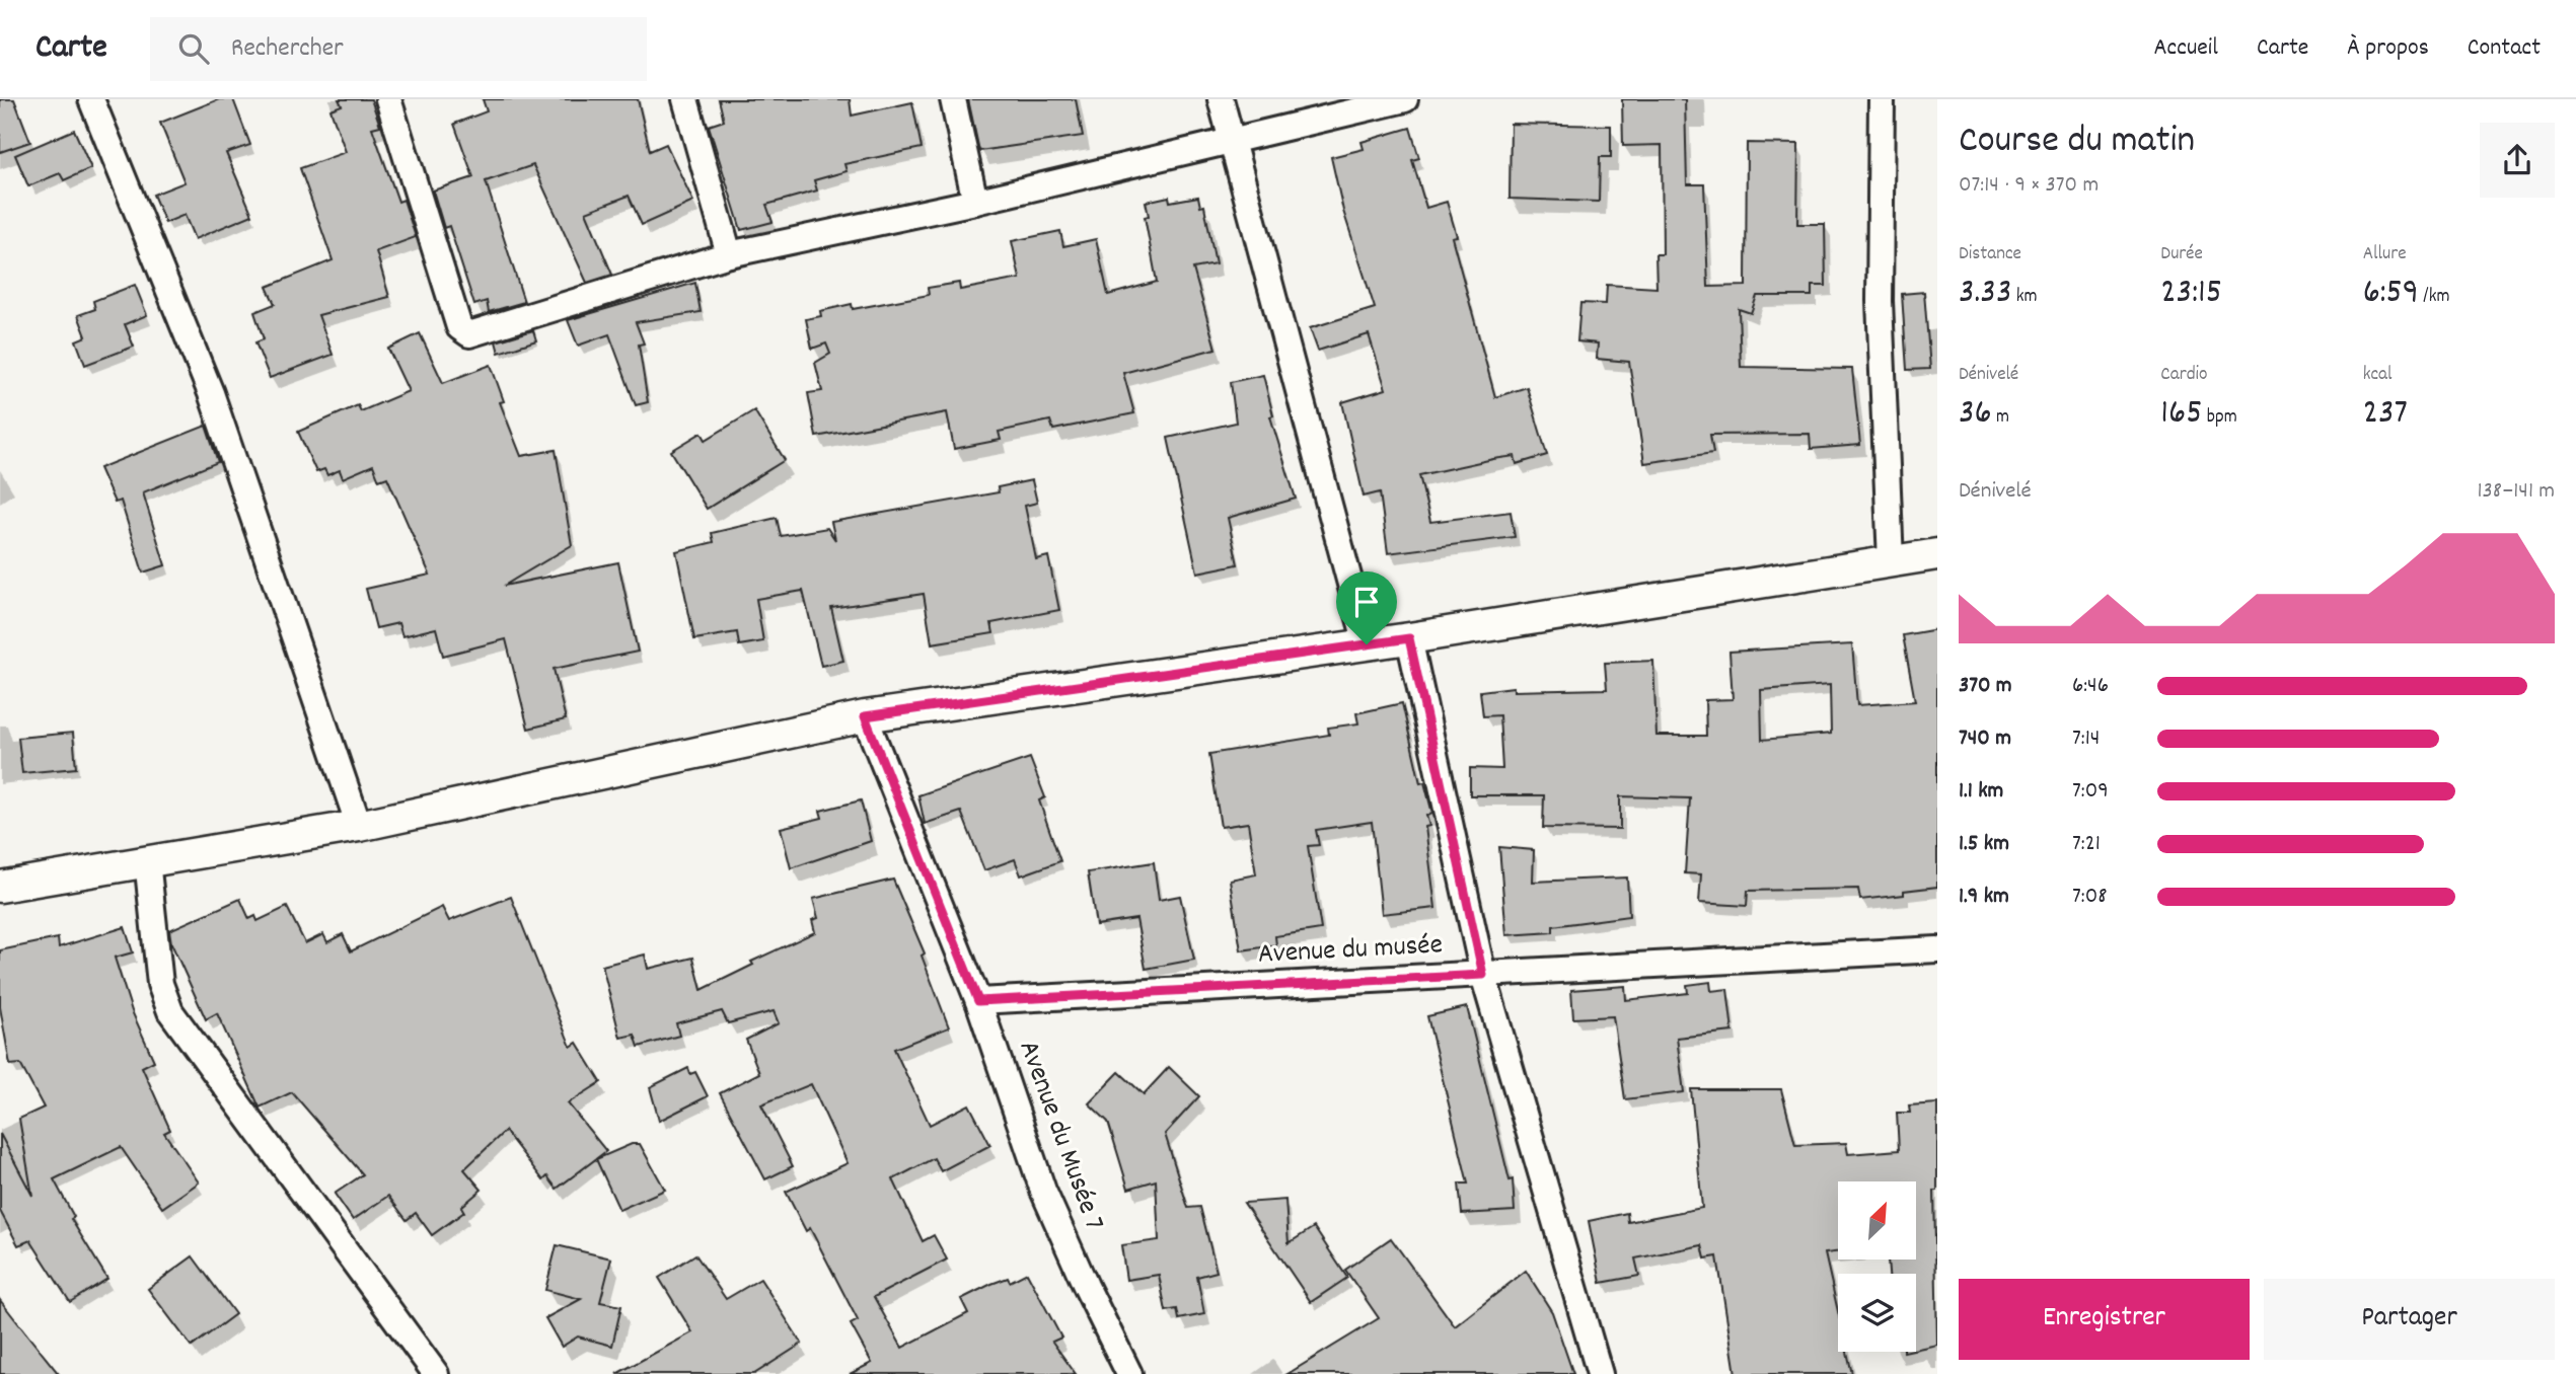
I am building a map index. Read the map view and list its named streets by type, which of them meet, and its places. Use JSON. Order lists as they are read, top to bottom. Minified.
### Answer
{"streets":{"street":["Avenue du musée","Avenue du Musée 7"]},"crossings":[["Avenue du musée","Avenue du Musée 7"]],"north":"top right","page":{"header":"Carte","search":"Rechercher","nav":["Accueil","Carte","À propos","Contact"],"heading":["Course du matin","07:14 · 9 × 370 m"],"stats":[["Distance","3.33 km"],["Durée","23:15"],["Allure","6:59 /km"],["Dénivelé","36 m"],["Cardio","165 bpm"],["kcal","237"]],"chart":["Dénivelé","138–141 m"],"list":[{"name":"370 m","note":"6:46"},{"name":"740 m","note":"7:14"},{"name":"1.1 km","note":"7:09"},{"name":"1.5 km","note":"7:21"},{"name":"1.9 km","note":"7:08"}],"buttons":["Enregistrer","Partager"]}}
